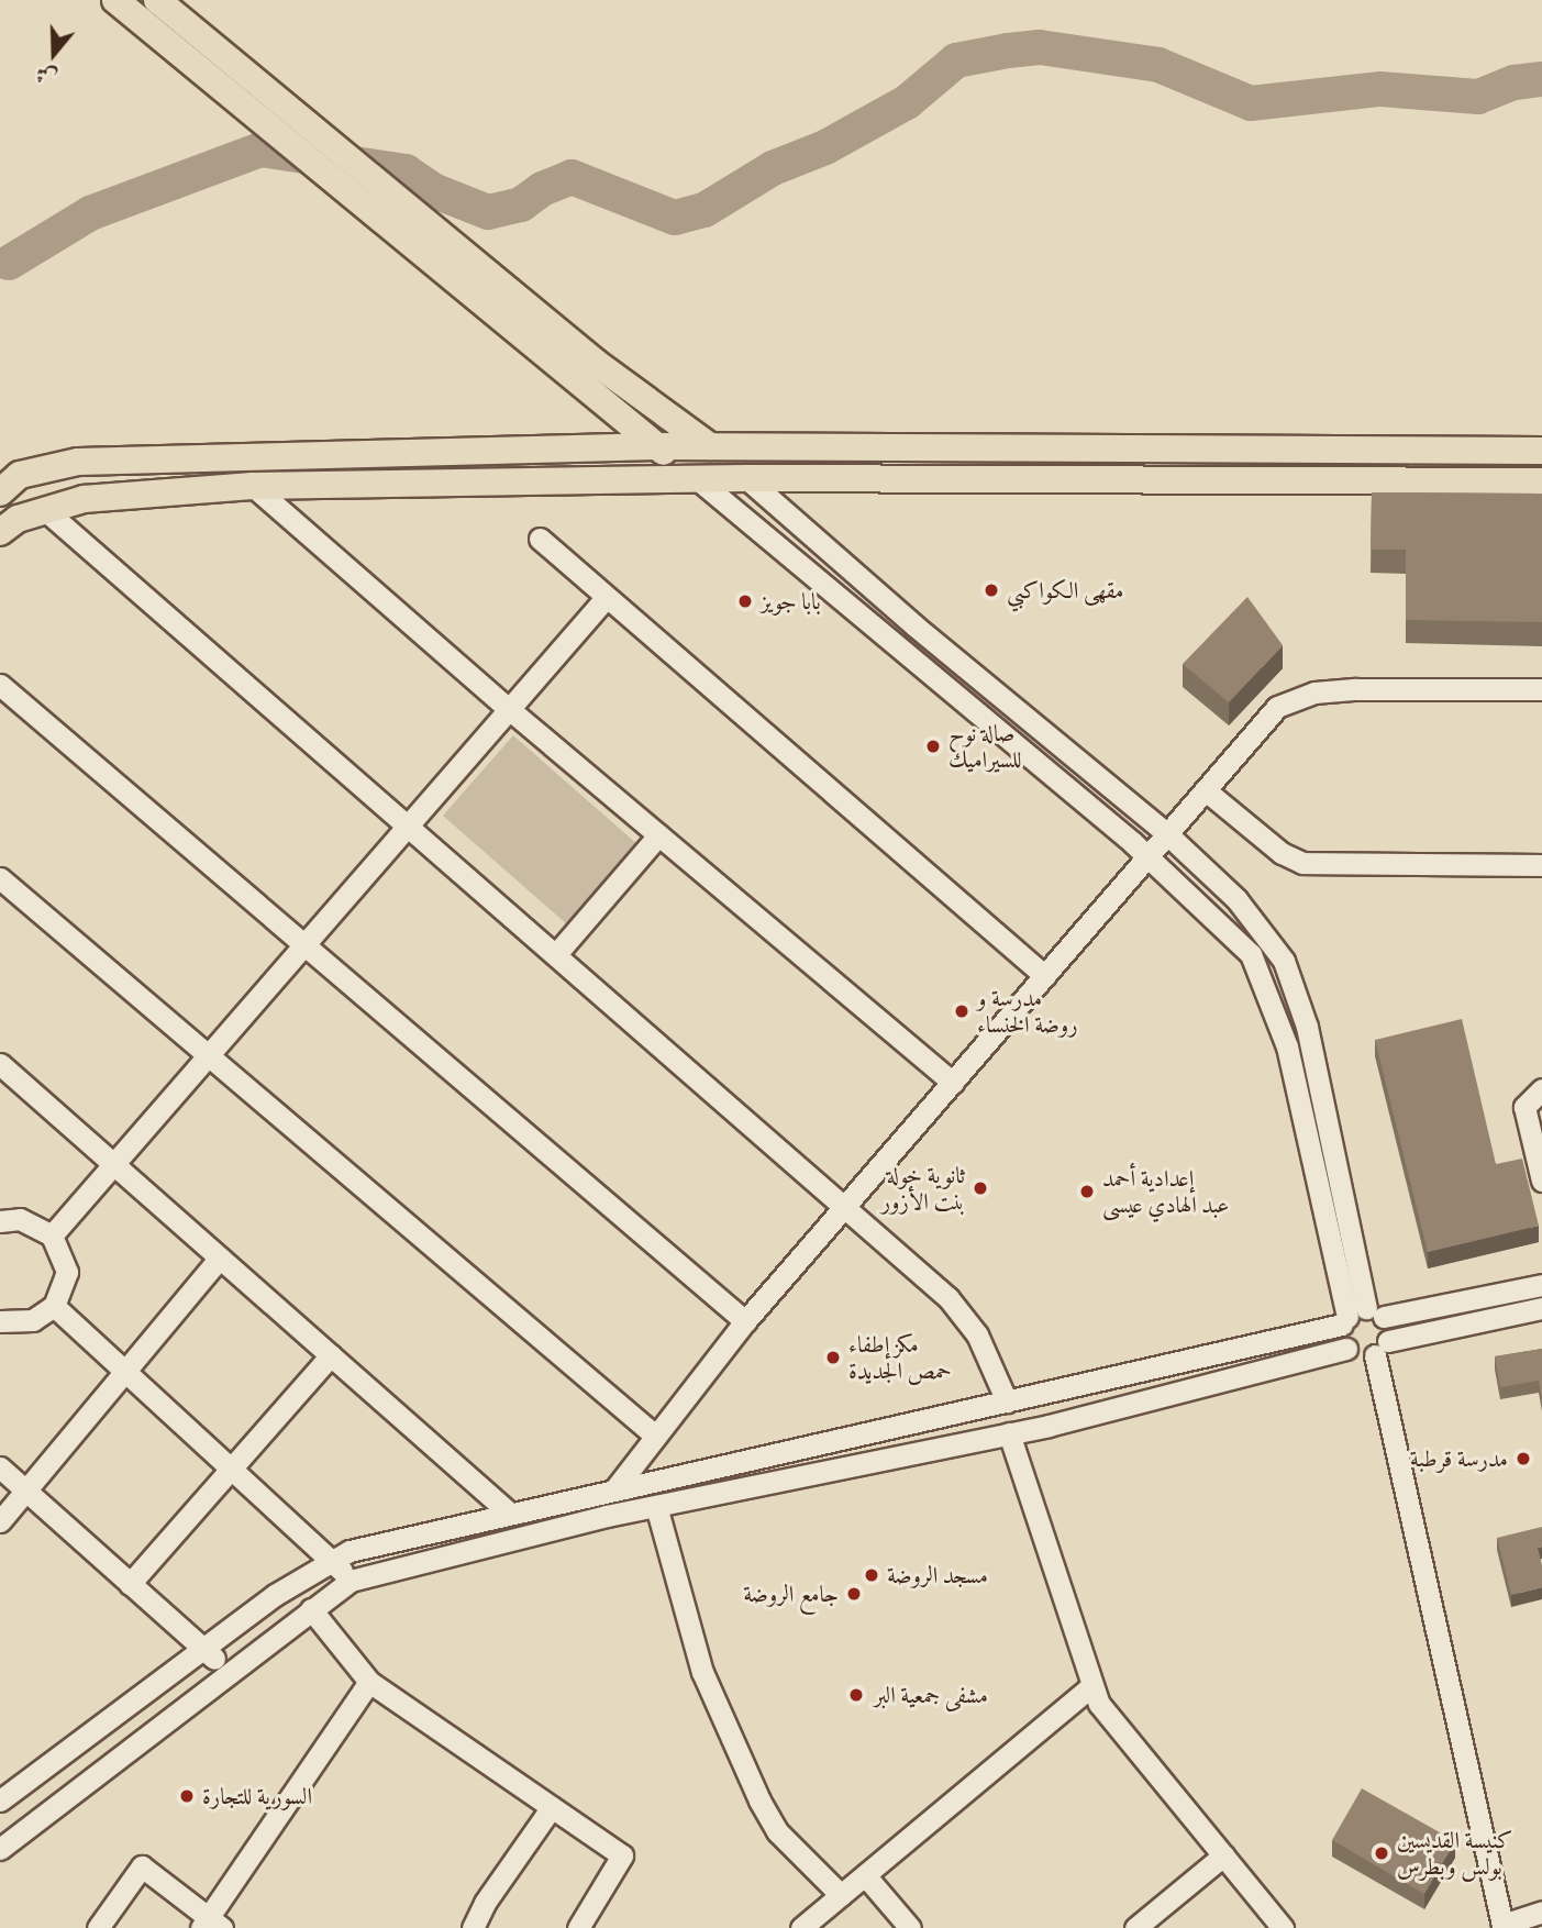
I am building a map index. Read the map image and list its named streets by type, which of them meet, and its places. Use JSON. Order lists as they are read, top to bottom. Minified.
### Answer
{"places":["مقهى الكواكبي","بابا جويز","صالة نوح للسيراميك","مدرسة و روضة الخنساء","ثانوية خولة بنت الأزور","إعدادية أحمد عبد الهادي عيسى","مكز إطفاء حمص الجديدة","مدرسة قرطبة","مسجد الروضة","جامع الروضة","مشفى جمعية البر","السورية للتجارة","كنيسة القديسين بولس وبطرس"],"north":"bottom"}
